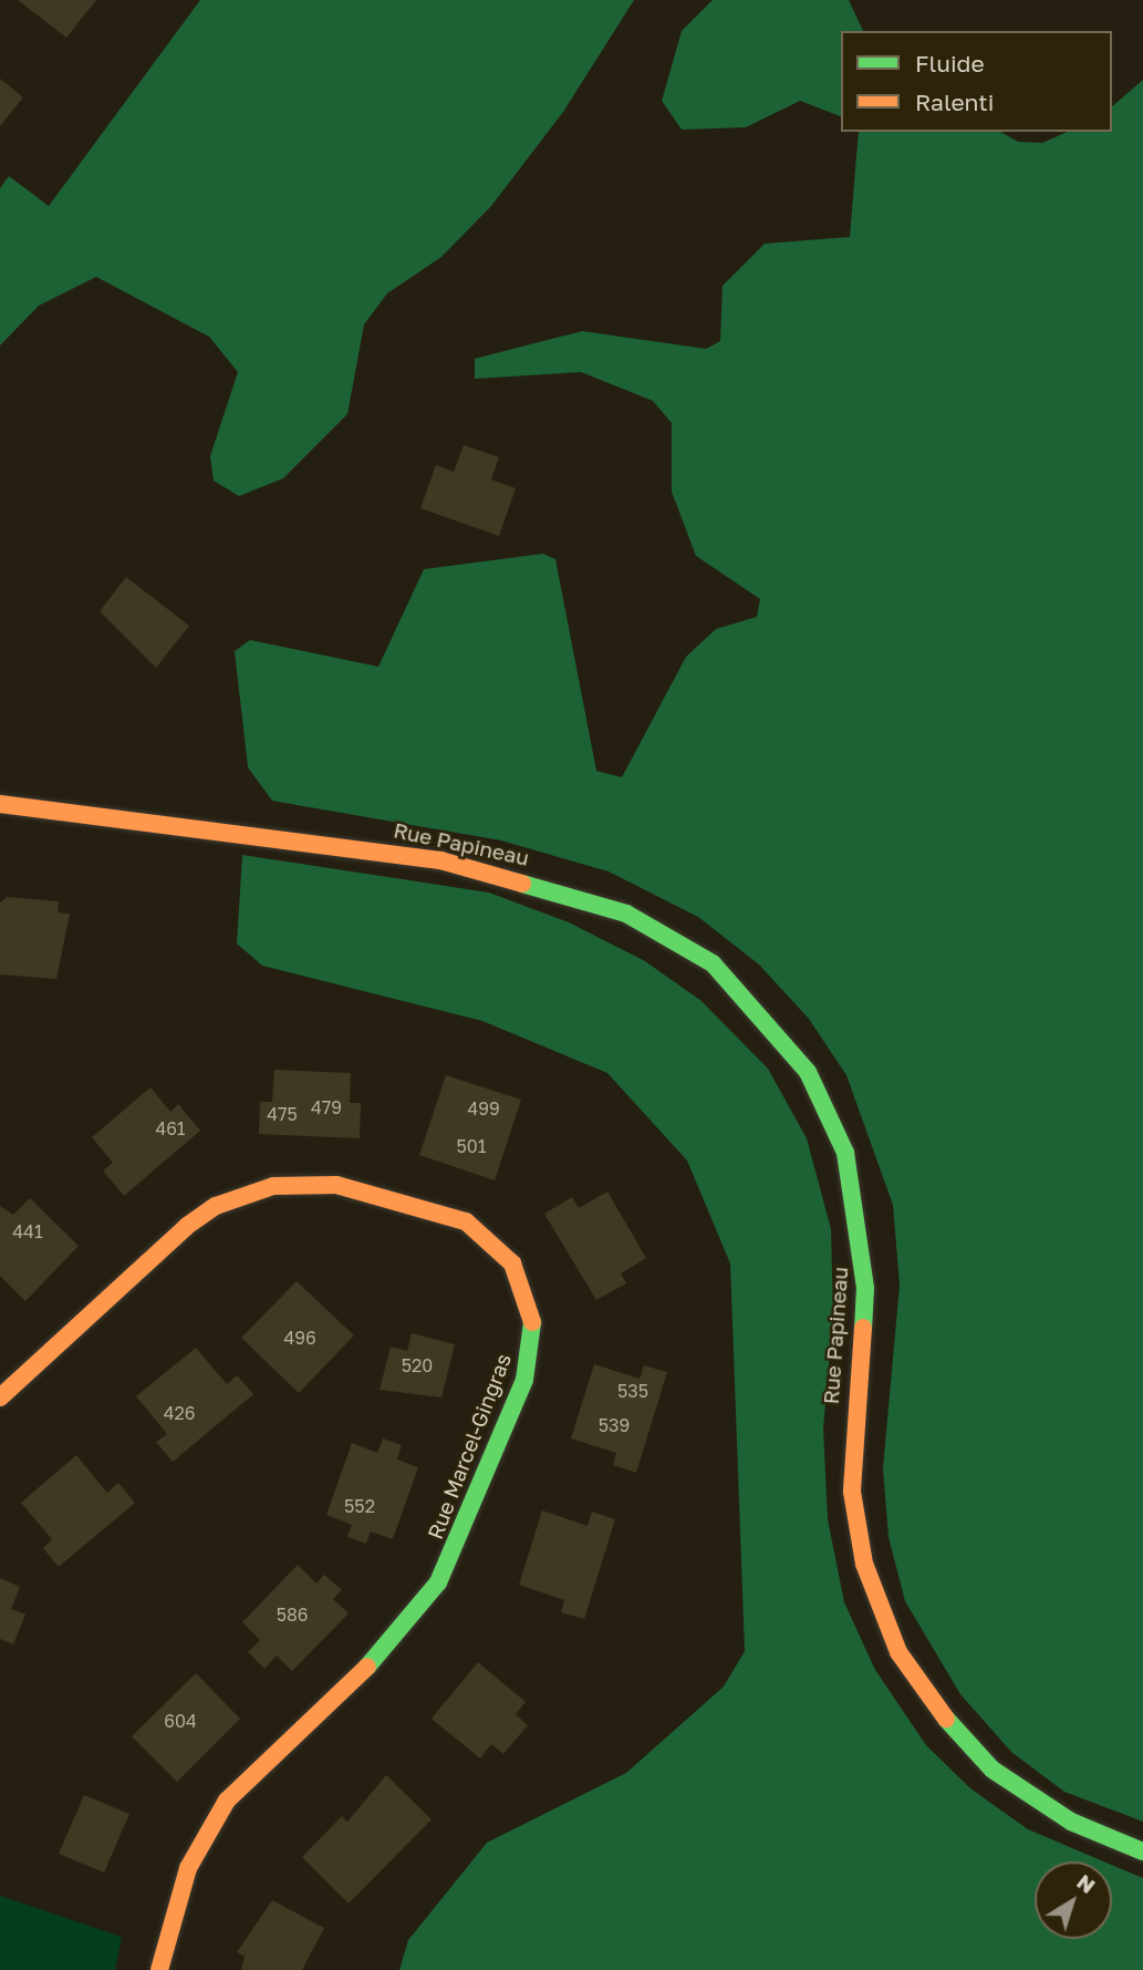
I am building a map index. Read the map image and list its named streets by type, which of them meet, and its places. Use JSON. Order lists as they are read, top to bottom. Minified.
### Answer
{"streets":{"street":["Rue Papineau","Rue Marcel-Gingras"]},"house_numbers":["479","499","475","461","501","441","496","520","535","426","539","552","586","604"],"legend":["Fluide","Ralenti"],"north":"top right"}
